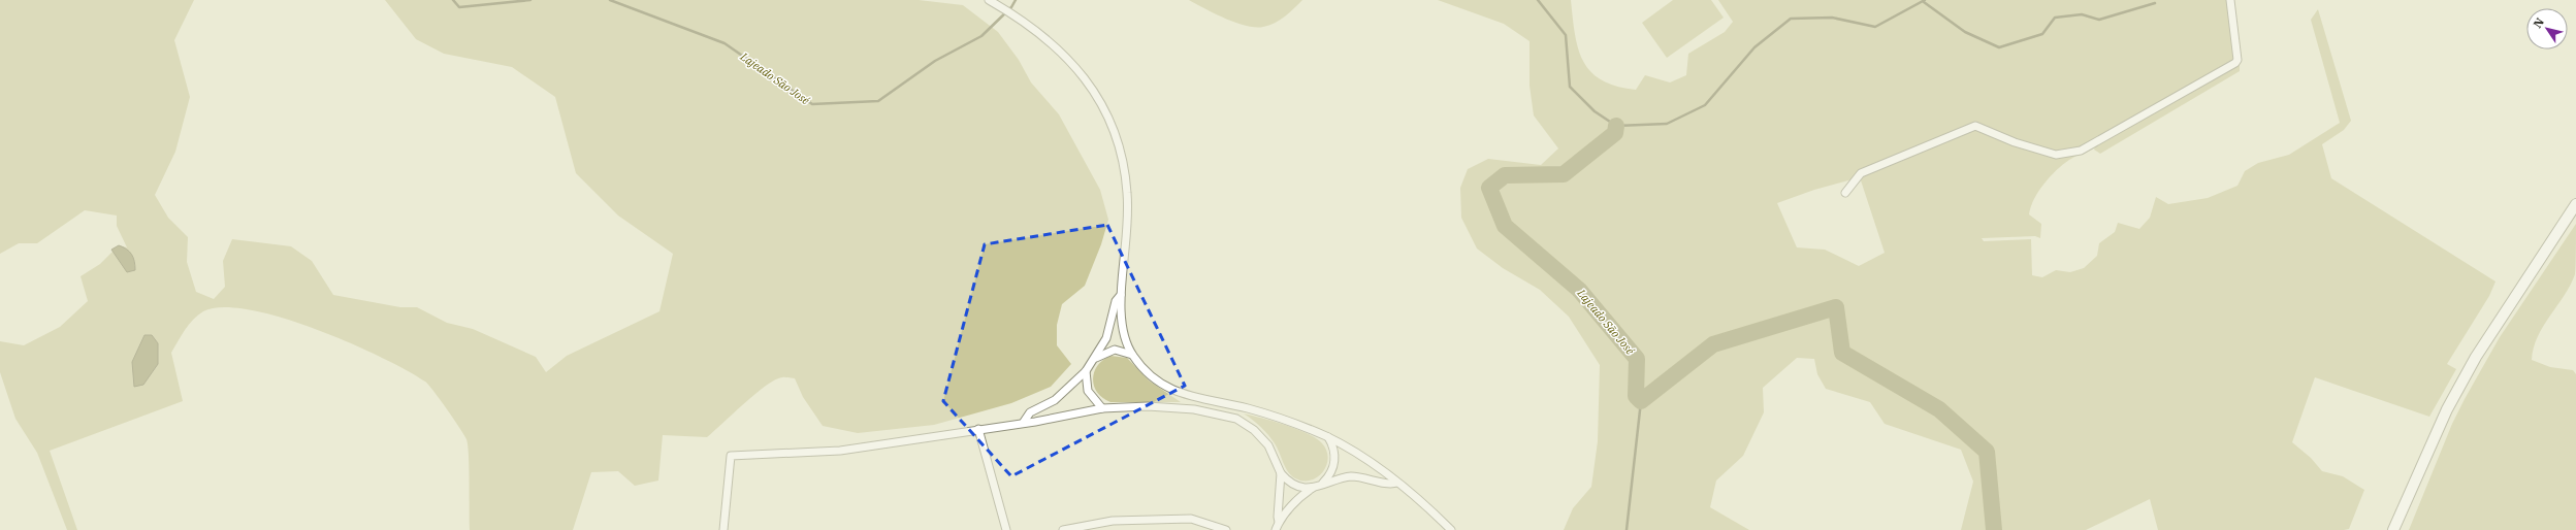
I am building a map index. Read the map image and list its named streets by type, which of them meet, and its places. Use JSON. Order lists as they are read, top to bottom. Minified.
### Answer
{"water":["Lajeado São José"],"north":"top left"}
